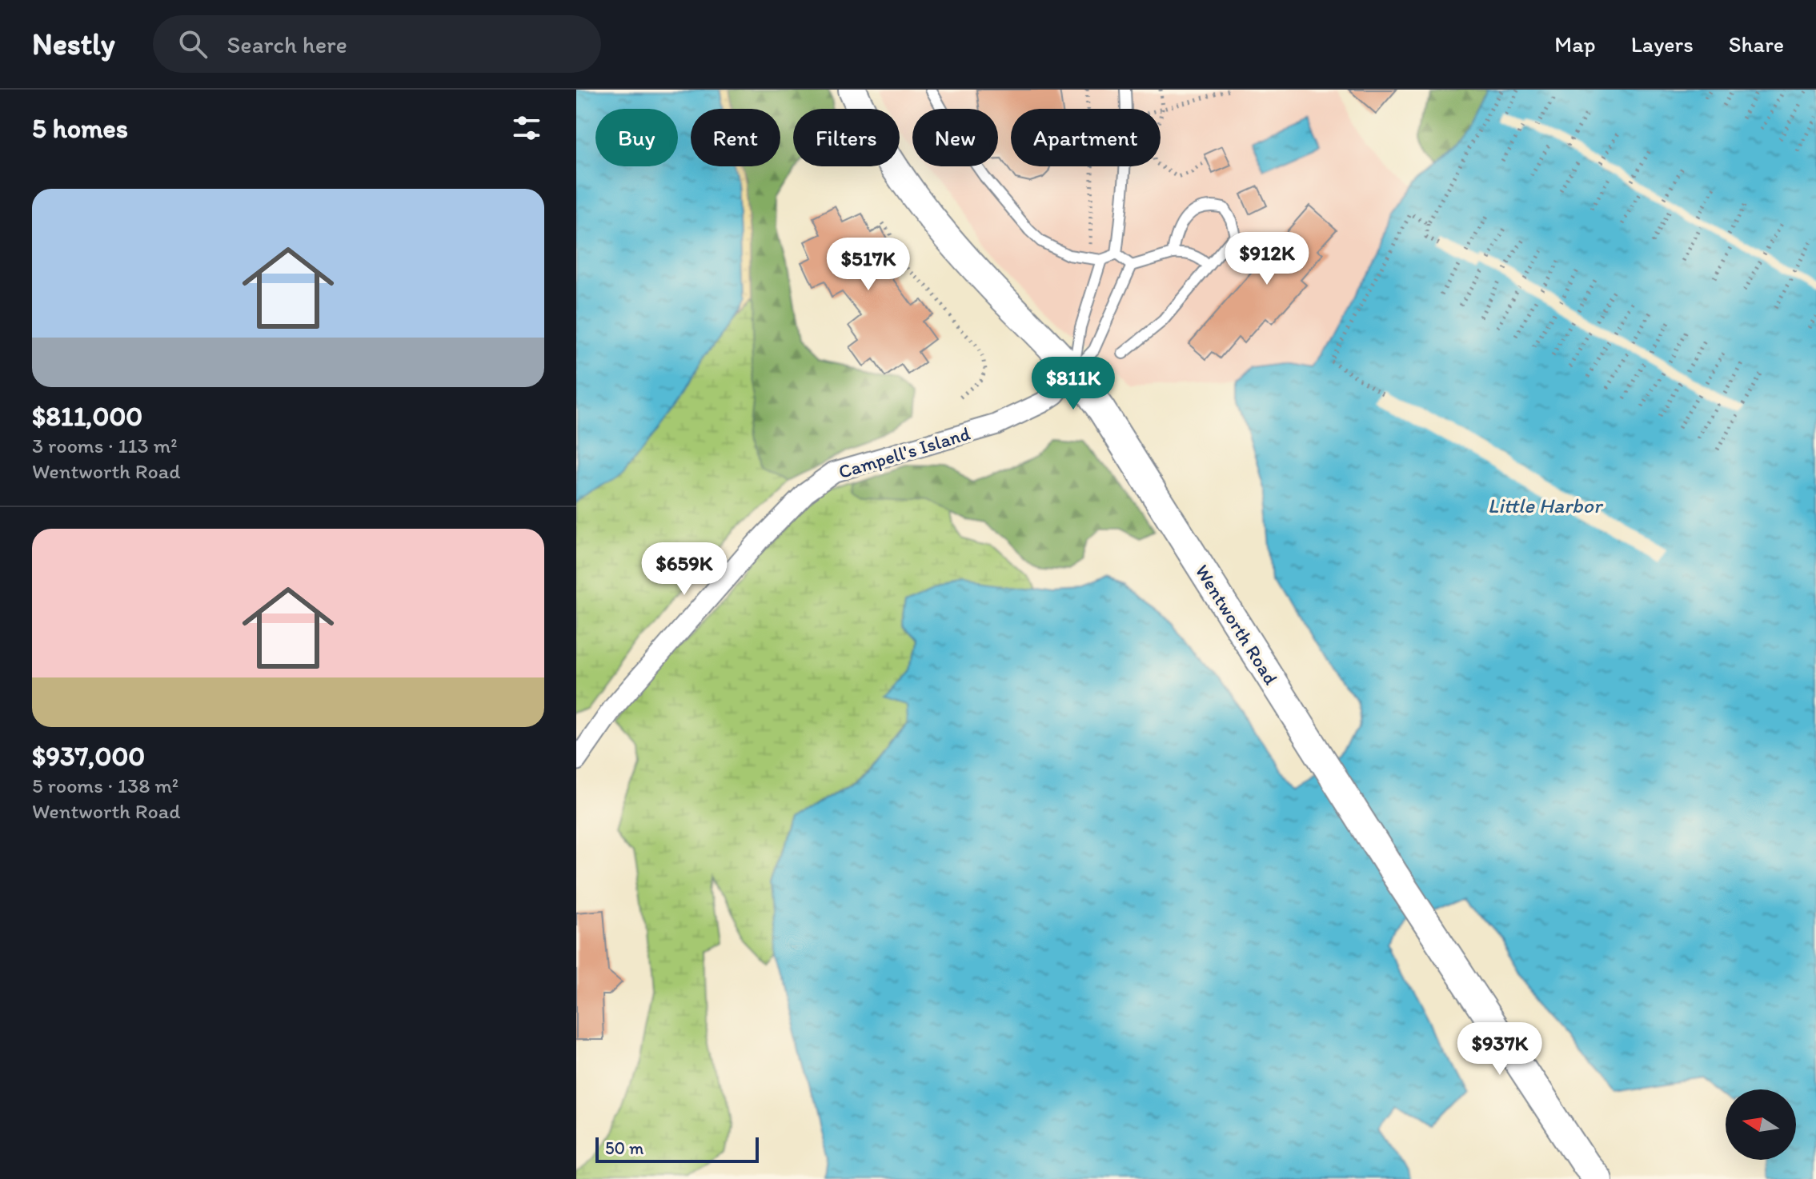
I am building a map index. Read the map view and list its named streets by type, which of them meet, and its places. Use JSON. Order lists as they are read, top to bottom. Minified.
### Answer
{"streets":{"main road":["Wentworth Road"],"street":["Campell's Island"]},"crossings":[["Campell's Island","Wentworth Road"]],"water":["Little Harbor"],"scale_bar":"50 m","north":"left","page":{"header":"Nestly","search":"Search here","nav":["Map","Layers","Share"],"heading":"5 homes","chip":["Buy","Rent","Filters","New","Apartment"],"list":[{"name":"$811,000","note":"3 rooms · 113 m² · Wentworth Road"},{"name":"$937,000","note":"5 rooms · 138 m² · Wentworth Road"}],"price":["$912K","$517K","$811K","$659K","$937K"],"scale":"50 m"}}
